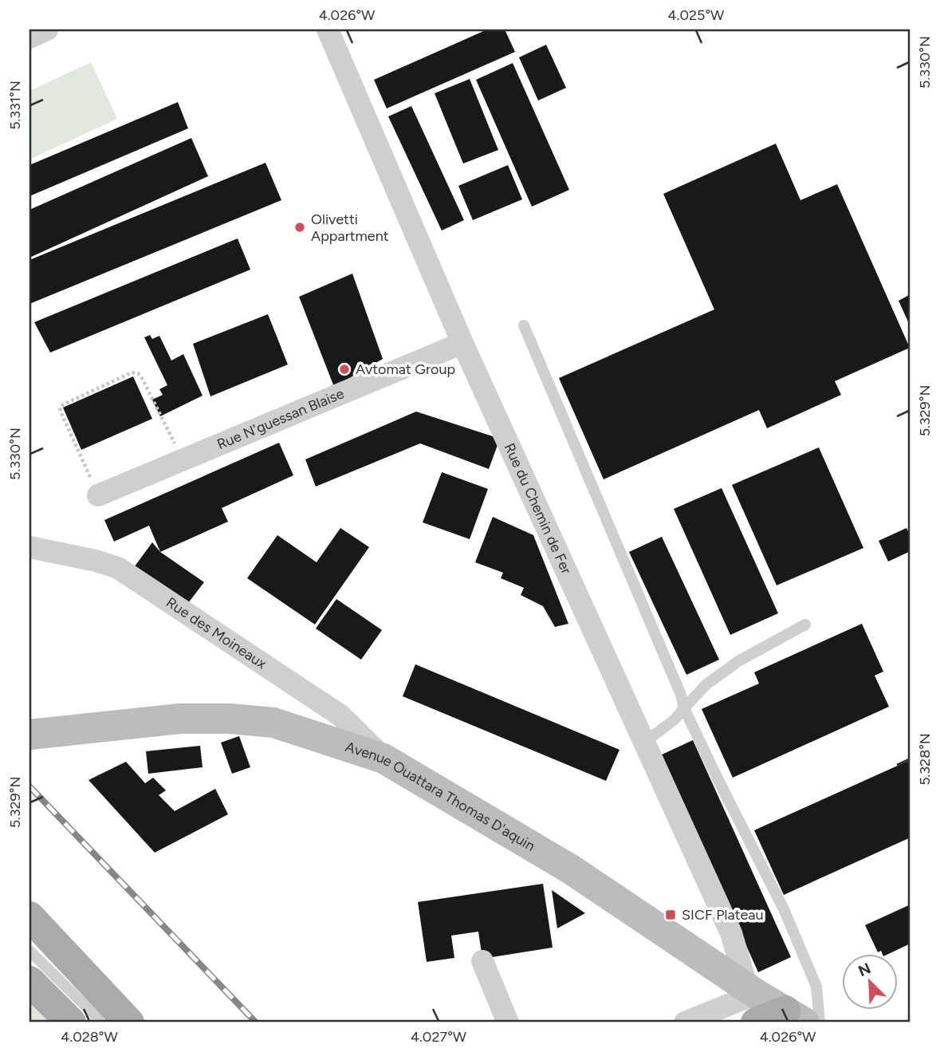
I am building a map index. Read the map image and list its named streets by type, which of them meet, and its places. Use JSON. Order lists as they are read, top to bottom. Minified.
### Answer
{"streets":{"main road":["Avenue Ouattara Thomas D'aquin"],"street":["Rue N'guessan Blaise","Rue du Chemin de Fer","Rue des Moineaux"]},"crossings":[["Rue N'guessan Blaise","Rue du Chemin de Fer"],["Rue du Chemin de Fer","Avenue Ouattara Thomas D'aquin"],["Rue des Moineaux","Avenue Ouattara Thomas D'aquin"]],"places":{"other":["Olivetti Appartment","Avtomat Group"],"transit":["SICF Plateau"]},"north":"top left","coordinates":["4.026°W","4.025°W","5.330°N","5.331°N","5.329°N","5.328°N","4.028°W","4.027°W"]}
